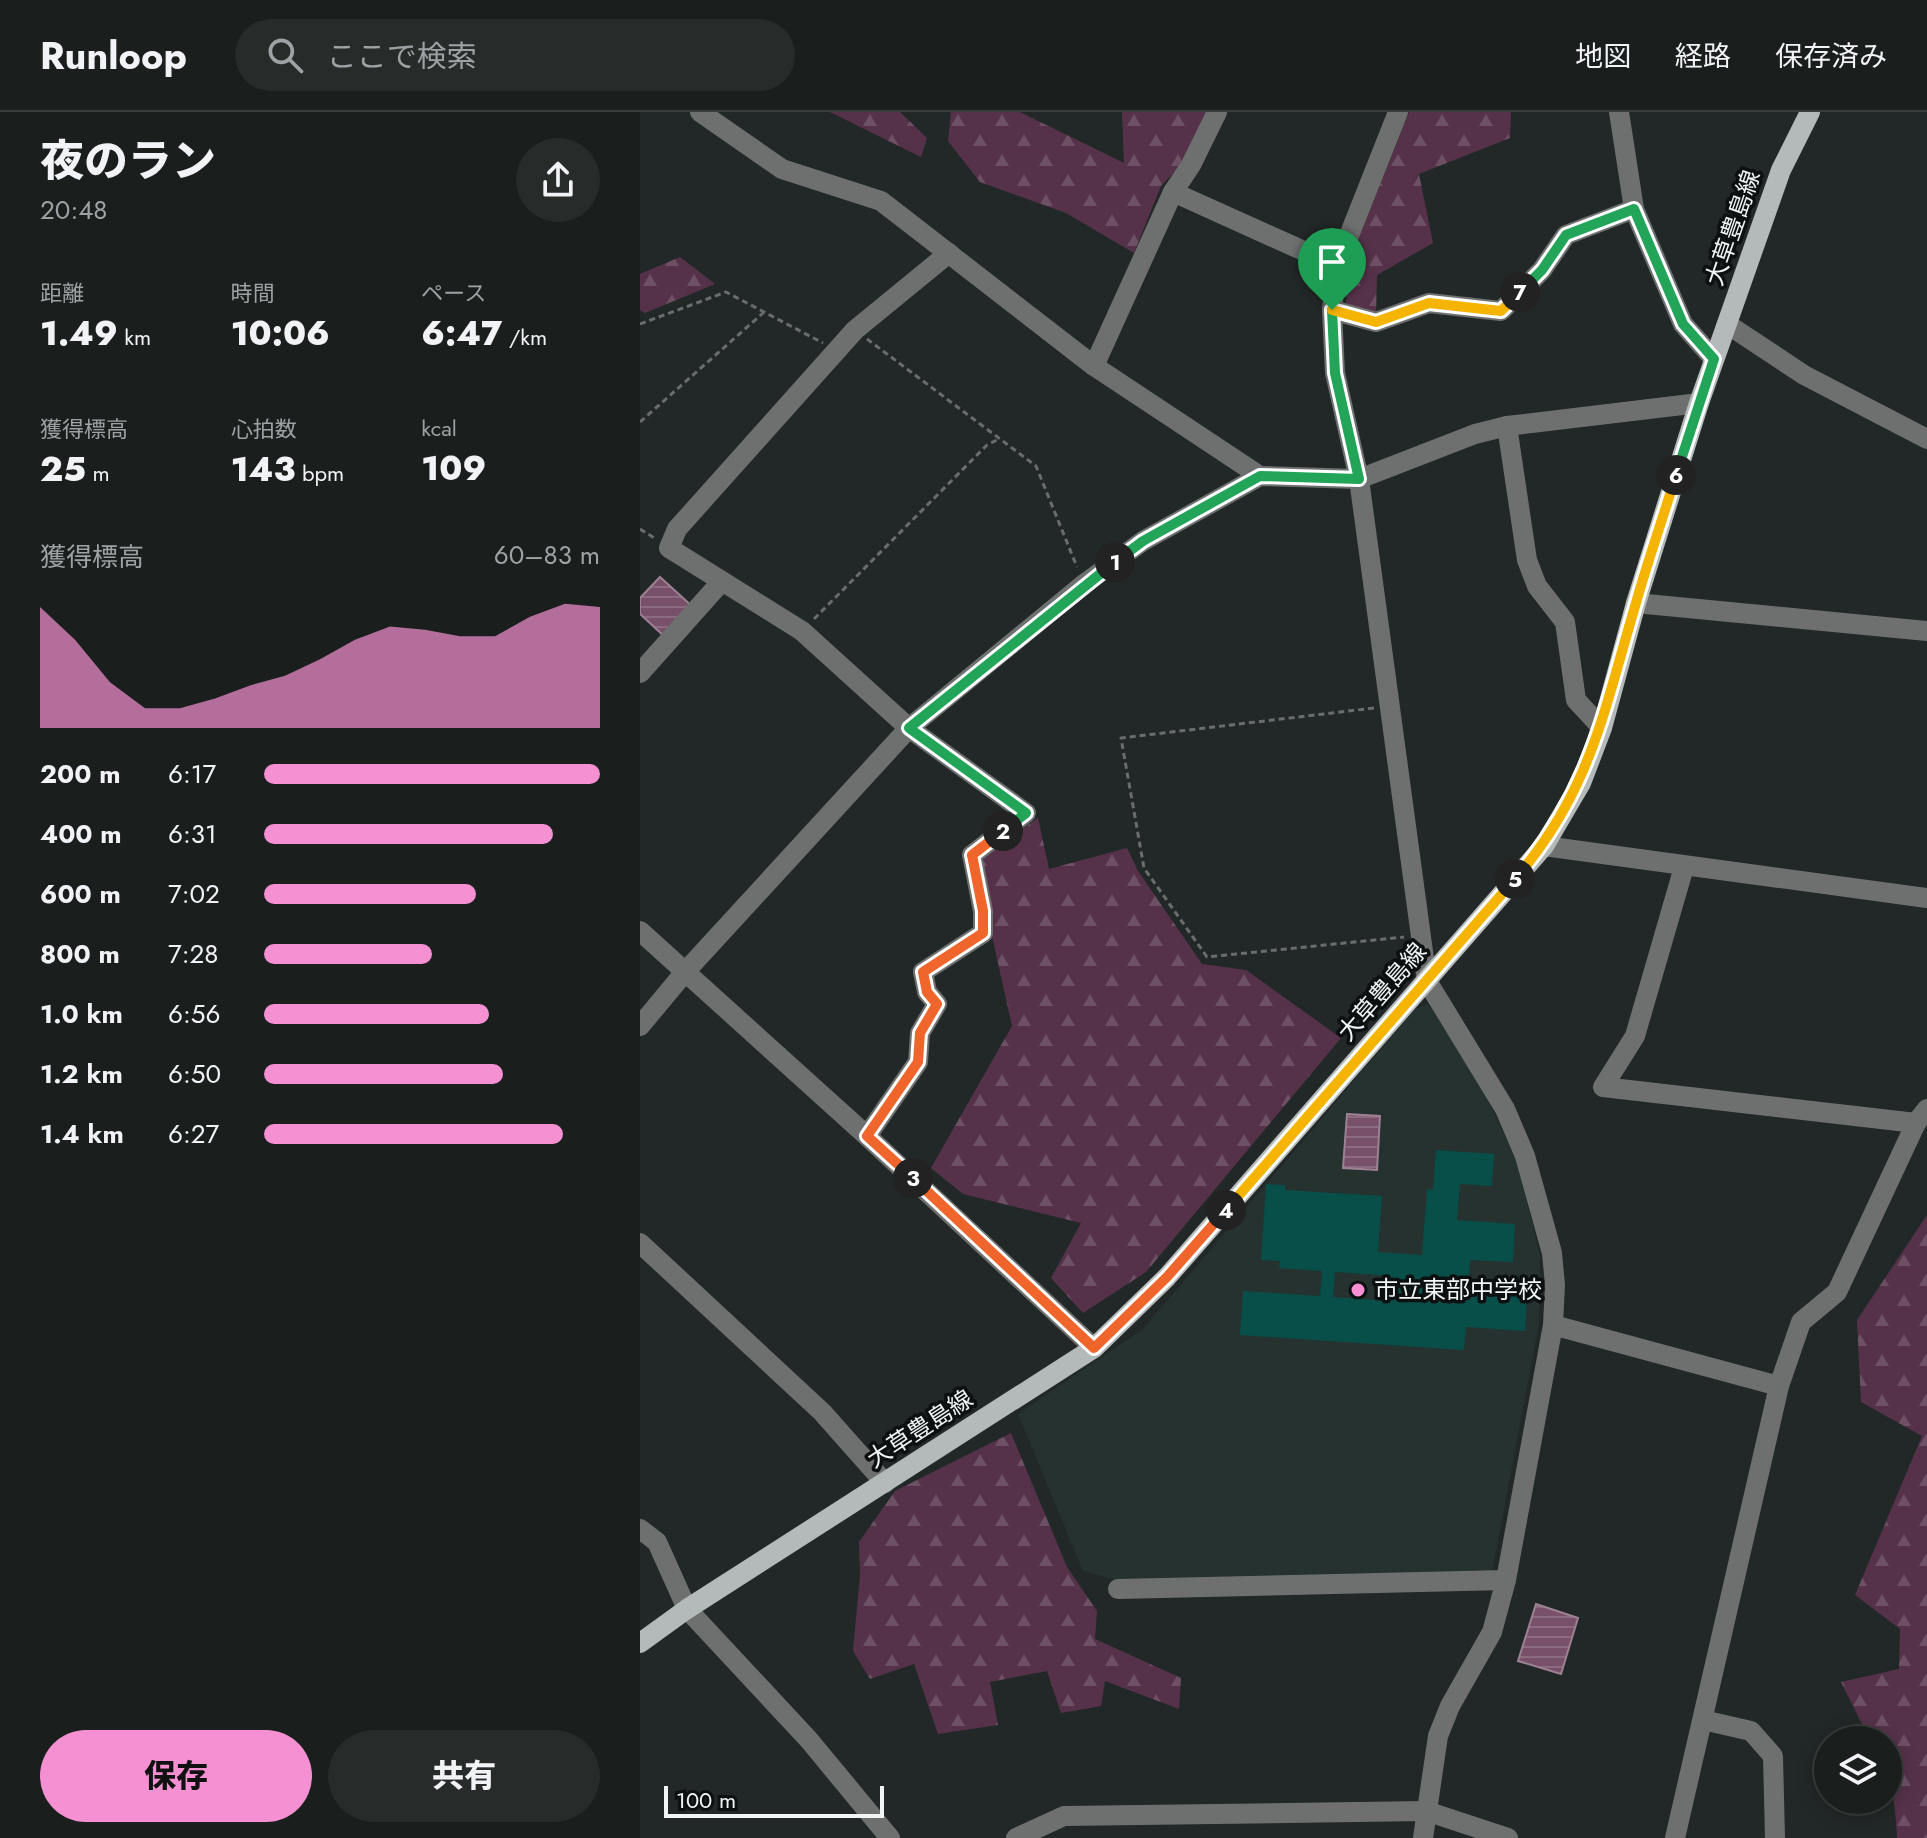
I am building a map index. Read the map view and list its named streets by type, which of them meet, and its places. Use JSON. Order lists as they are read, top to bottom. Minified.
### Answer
{"streets":{"main road":["大草豊島線"]},"places":["市立東部中学校"],"scale_bar":"100 m","page":{"header":"Runloop","search":"ここで検索","nav":["地図","経路","保存済み"],"heading":["夜のラン","20:48"],"stats":[["距離","1.49 km"],["時間","10:06"],["ペース","6:47 /km"],["獲得標高","25 m"],["心拍数","143 bpm"],["kcal","109"]],"pins":["7","6","1","2","5","3","4"],"chart":["獲得標高","60–83 m"],"list":[{"name":"200 m","note":"6:17"},{"name":"400 m","note":"6:31"},{"name":"600 m","note":"7:02"},{"name":"800 m","note":"7:28"},{"name":"1.0 km","note":"6:56"},{"name":"1.2 km","note":"6:50"},{"name":"1.4 km","note":"6:27"}],"buttons":["保存","共有"],"scale":"100 m"}}
